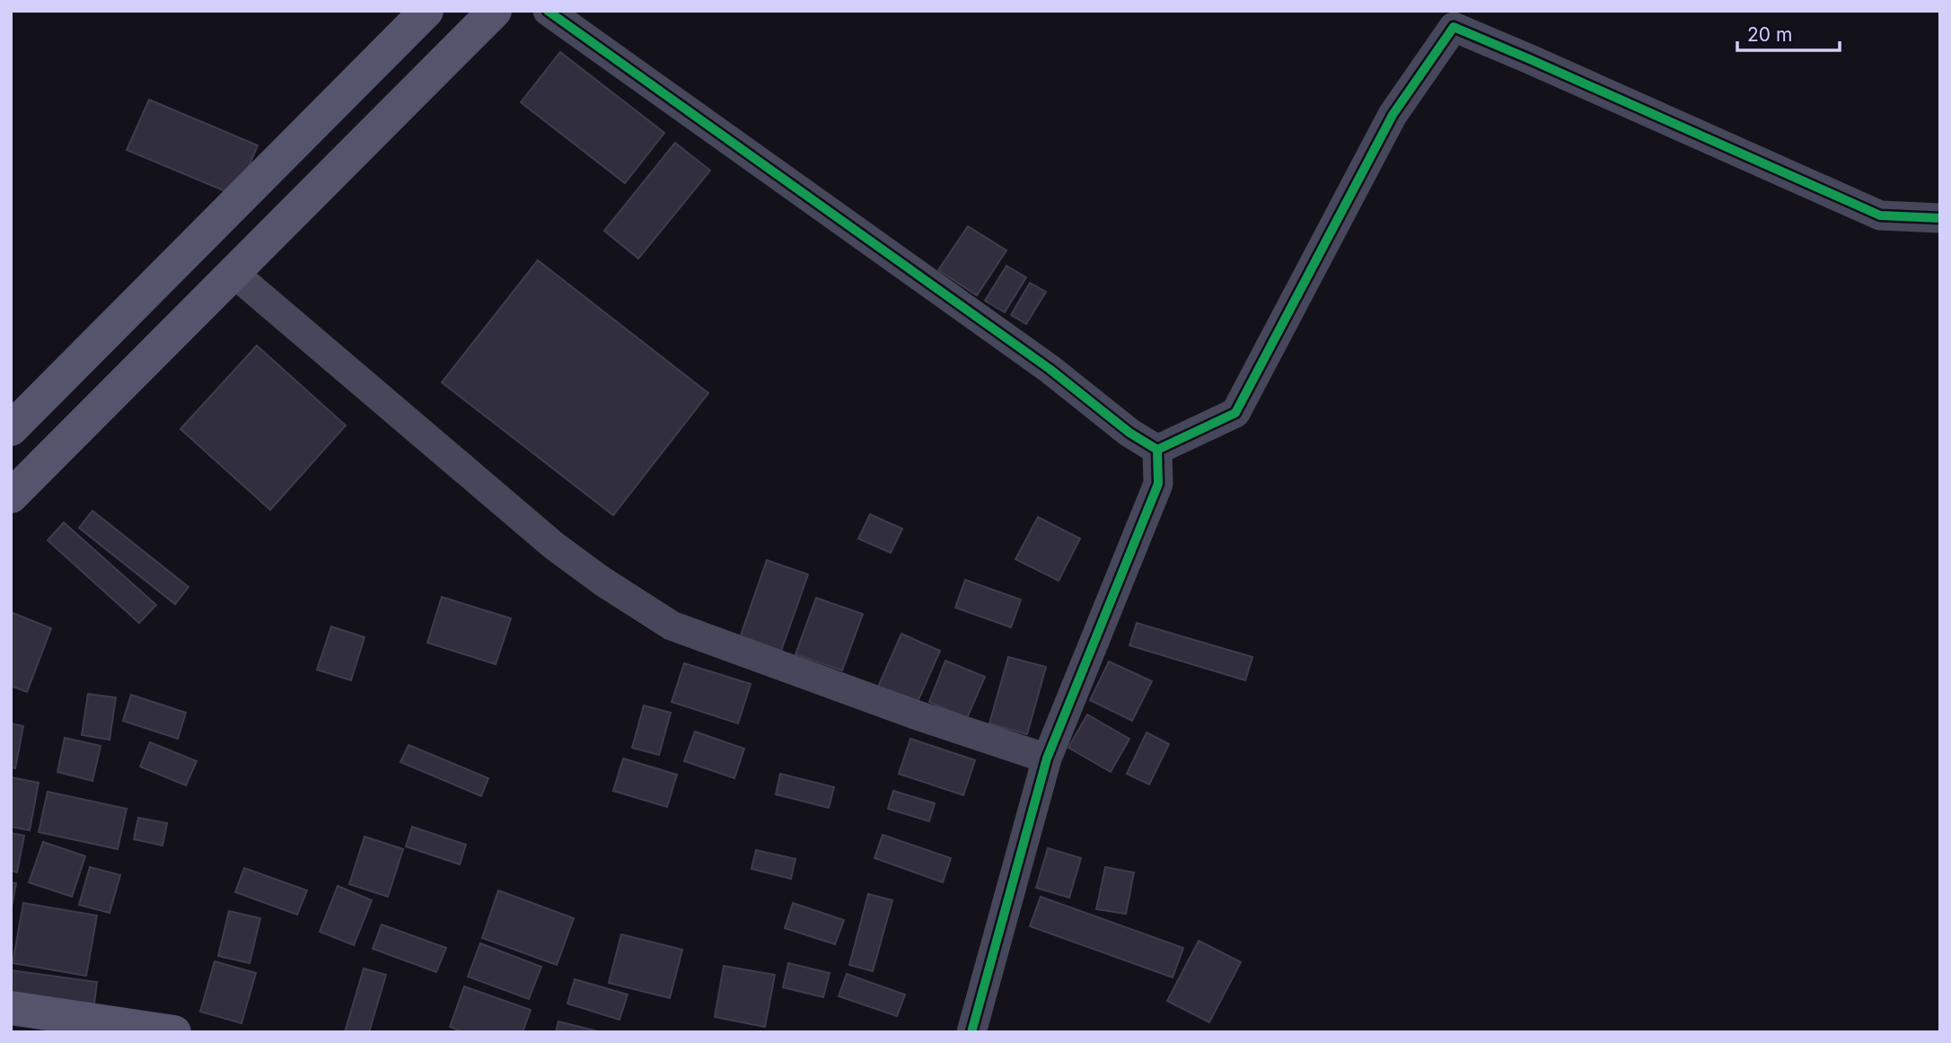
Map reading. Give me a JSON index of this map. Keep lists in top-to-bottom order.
{
  "scale_bar": "20 m"
}
